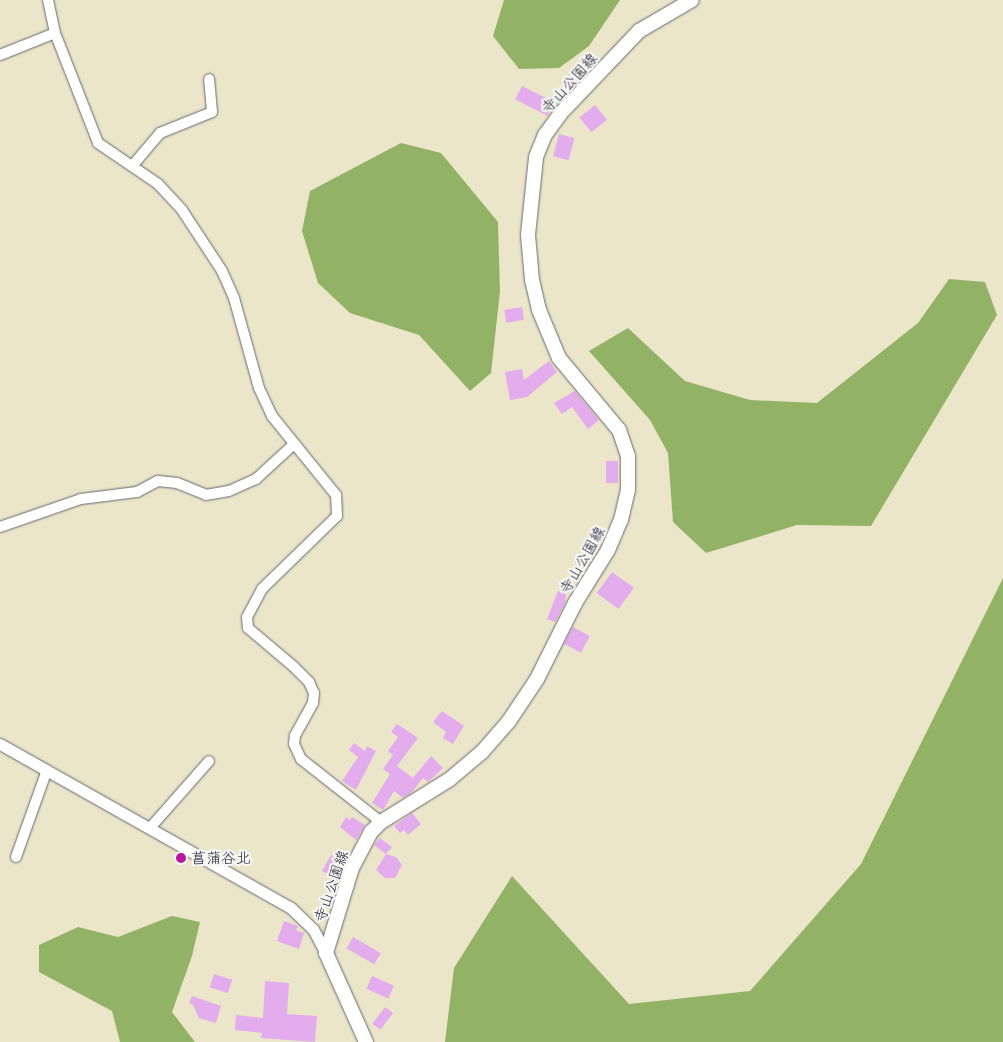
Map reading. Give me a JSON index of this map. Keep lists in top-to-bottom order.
{
  "streets": {
    "main road": ["寺山公園線"]
  },
  "places": ["菖蒲谷北"]
}
